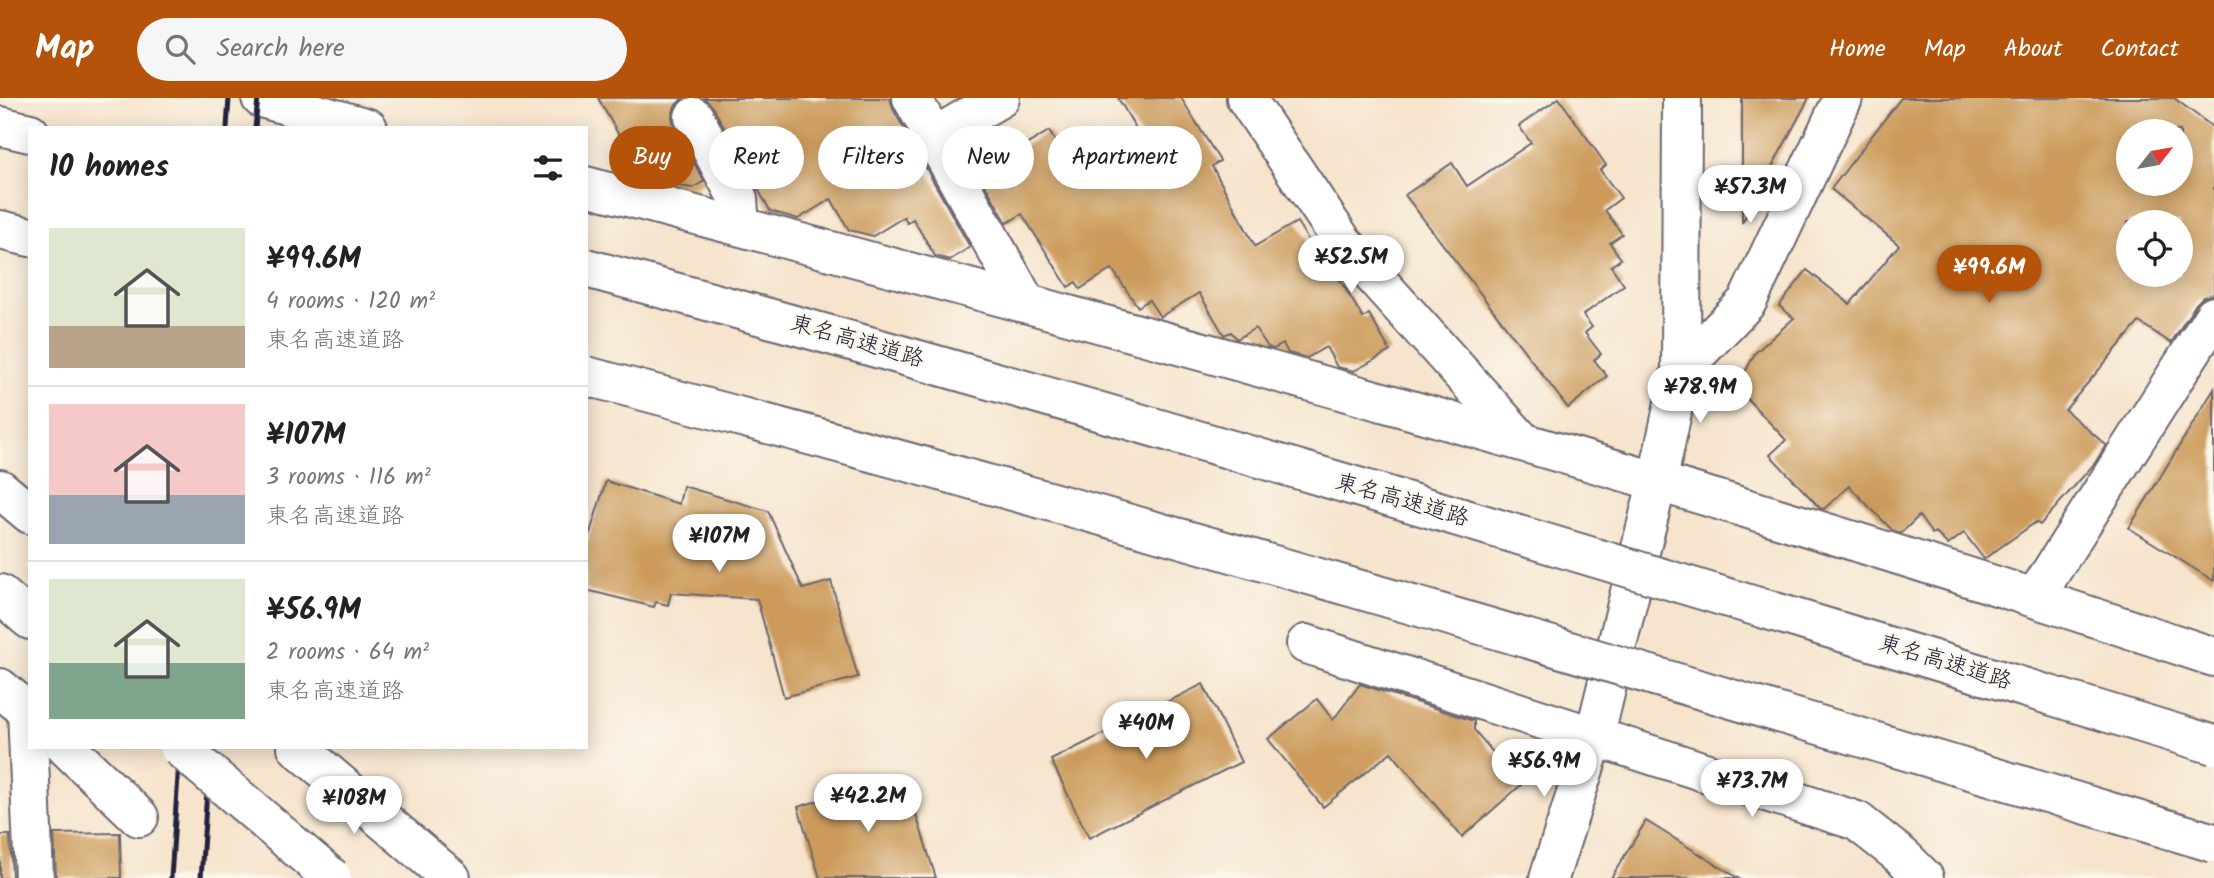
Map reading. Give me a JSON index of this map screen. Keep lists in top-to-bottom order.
{
  "streets": {
    "main road": ["東名高速道路"]
  },
  "north": "top right",
  "page": {
    "header": "Map",
    "search": "Search here",
    "nav": [
      "Home",
      "Map",
      "About",
      "Contact"
    ],
    "chip": [
      "Buy",
      "Rent",
      "Filters",
      "New",
      "Apartment"
    ],
    "heading": "10 homes",
    "price": [
      "¥57.3M",
      "¥52.5M",
      "¥99.6M",
      "¥78.9M",
      "¥107M",
      "¥40M",
      "¥56.9M",
      "¥73.7M",
      "¥42.2M",
      "¥108M"
    ],
    "list": [
      {
        "name": "¥99.6M",
        "note": "4 rooms · 120 m² · 東名高速道路"
      },
      {
        "name": "¥107M",
        "note": "3 rooms · 116 m² · 東名高速道路"
      },
      {
        "name": "¥56.9M",
        "note": "2 rooms · 64 m² · 東名高速道路"
      }
    ]
  }
}
